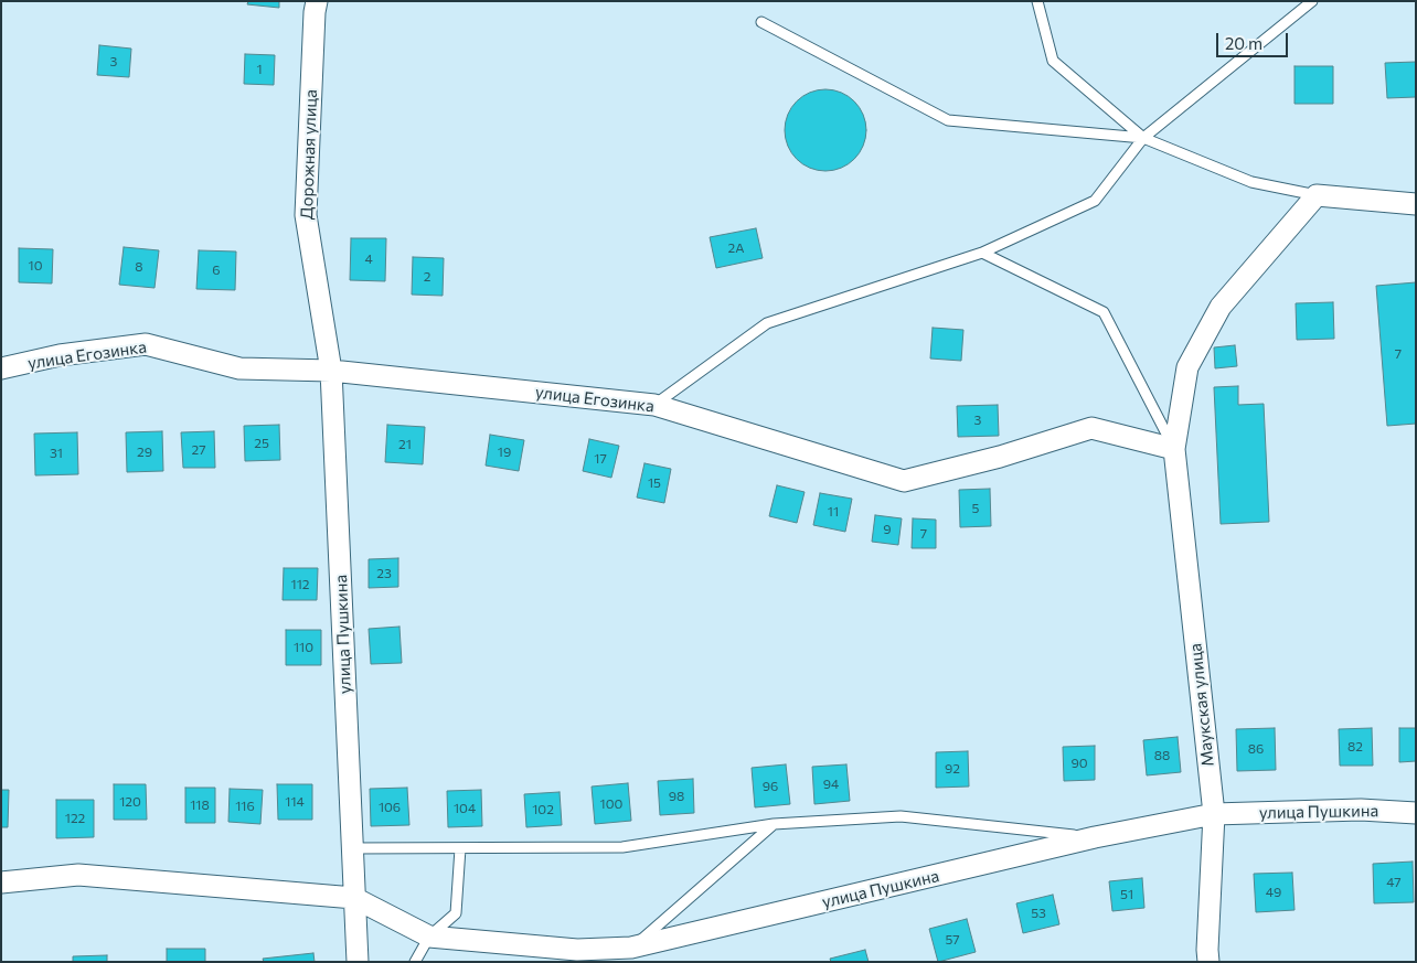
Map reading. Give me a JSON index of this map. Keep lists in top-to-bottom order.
{
  "streets": {
    "street": [
      "Дорожная улица",
      "улица Егозинка",
      "улица Пушкина",
      "Маукская улица"
    ]
  },
  "crossings": [
    ["Дорожная улица", "улица Егозинка"],
    ["Дорожная улица", "улица Пушкина"],
    ["улица Егозинка", "улица Пушкина"],
    ["улица Егозинка", "Маукская улица"],
    ["улица Пушкина", "Маукская улица"]
  ],
  "house_numbers": [
    "3",
    "1",
    "2А",
    "4",
    "10",
    "8",
    "6",
    "2",
    "7",
    "3",
    "25",
    "21",
    "27",
    "29",
    "19",
    "31",
    "17",
    "15",
    "5",
    "11",
    "9",
    "7",
    "23",
    "112",
    "110",
    "82",
    "86",
    "88",
    "90",
    "92",
    "94",
    "96",
    "98",
    "120",
    "114",
    "100",
    "118",
    "116",
    "106",
    "104",
    "102",
    "122",
    "47",
    "49",
    "51",
    "53",
    "57"
  ],
  "scale_bar": "20 m"
}
